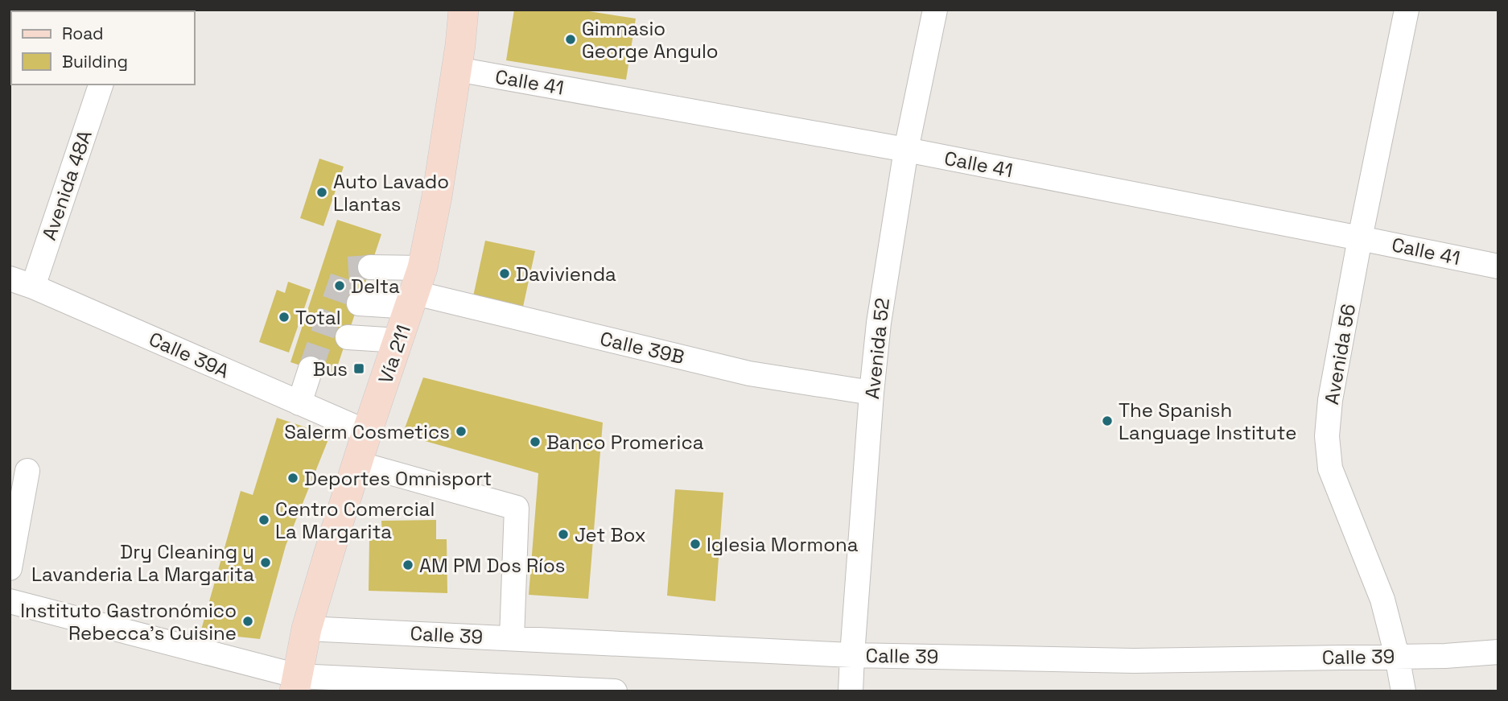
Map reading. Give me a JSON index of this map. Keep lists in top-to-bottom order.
{
  "streets": {
    "main road": ["Vía 211"],
    "street": [
      "Calle 41",
      "Avenida 48A",
      "Calle 39B",
      "Avenida 52",
      "Avenida 56",
      "Calle 39A",
      "Calle 39"
    ]
  },
  "crossings": [
    ["Calle 41", "Avenida 52"],
    ["Calle 41", "Vía 211"],
    ["Calle 41", "Avenida 56"],
    ["Avenida 48A", "Calle 39A"],
    ["Calle 39B", "Avenida 52"],
    ["Calle 39B", "Vía 211"],
    ["Avenida 52", "Calle 39"],
    ["Vía 211", "Calle 39A"],
    ["Vía 211", "Calle 39"],
    ["Avenida 56", "Calle 39"]
  ],
  "places": {
    "other": [
      "Gimnasio George Angulo",
      "Auto Lavado Llantas",
      "Davivienda",
      "Delta",
      "Total",
      "The Spanish Language Institute",
      "Salerm Cosmetics",
      "Banco Promerica",
      "Deportes Omnisport",
      "Centro Comercial La Margarita",
      "Jet Box",
      "Iglesia Mormona",
      "Dry Cleaning y Lavanderia La Margarita",
      "AM PM Dos Ríos",
      "Instituto Gastronómico Rebecca's Cuisine"
    ],
    "transit": ["Bus"]
  },
  "legend": ["Road", "Building"]
}
